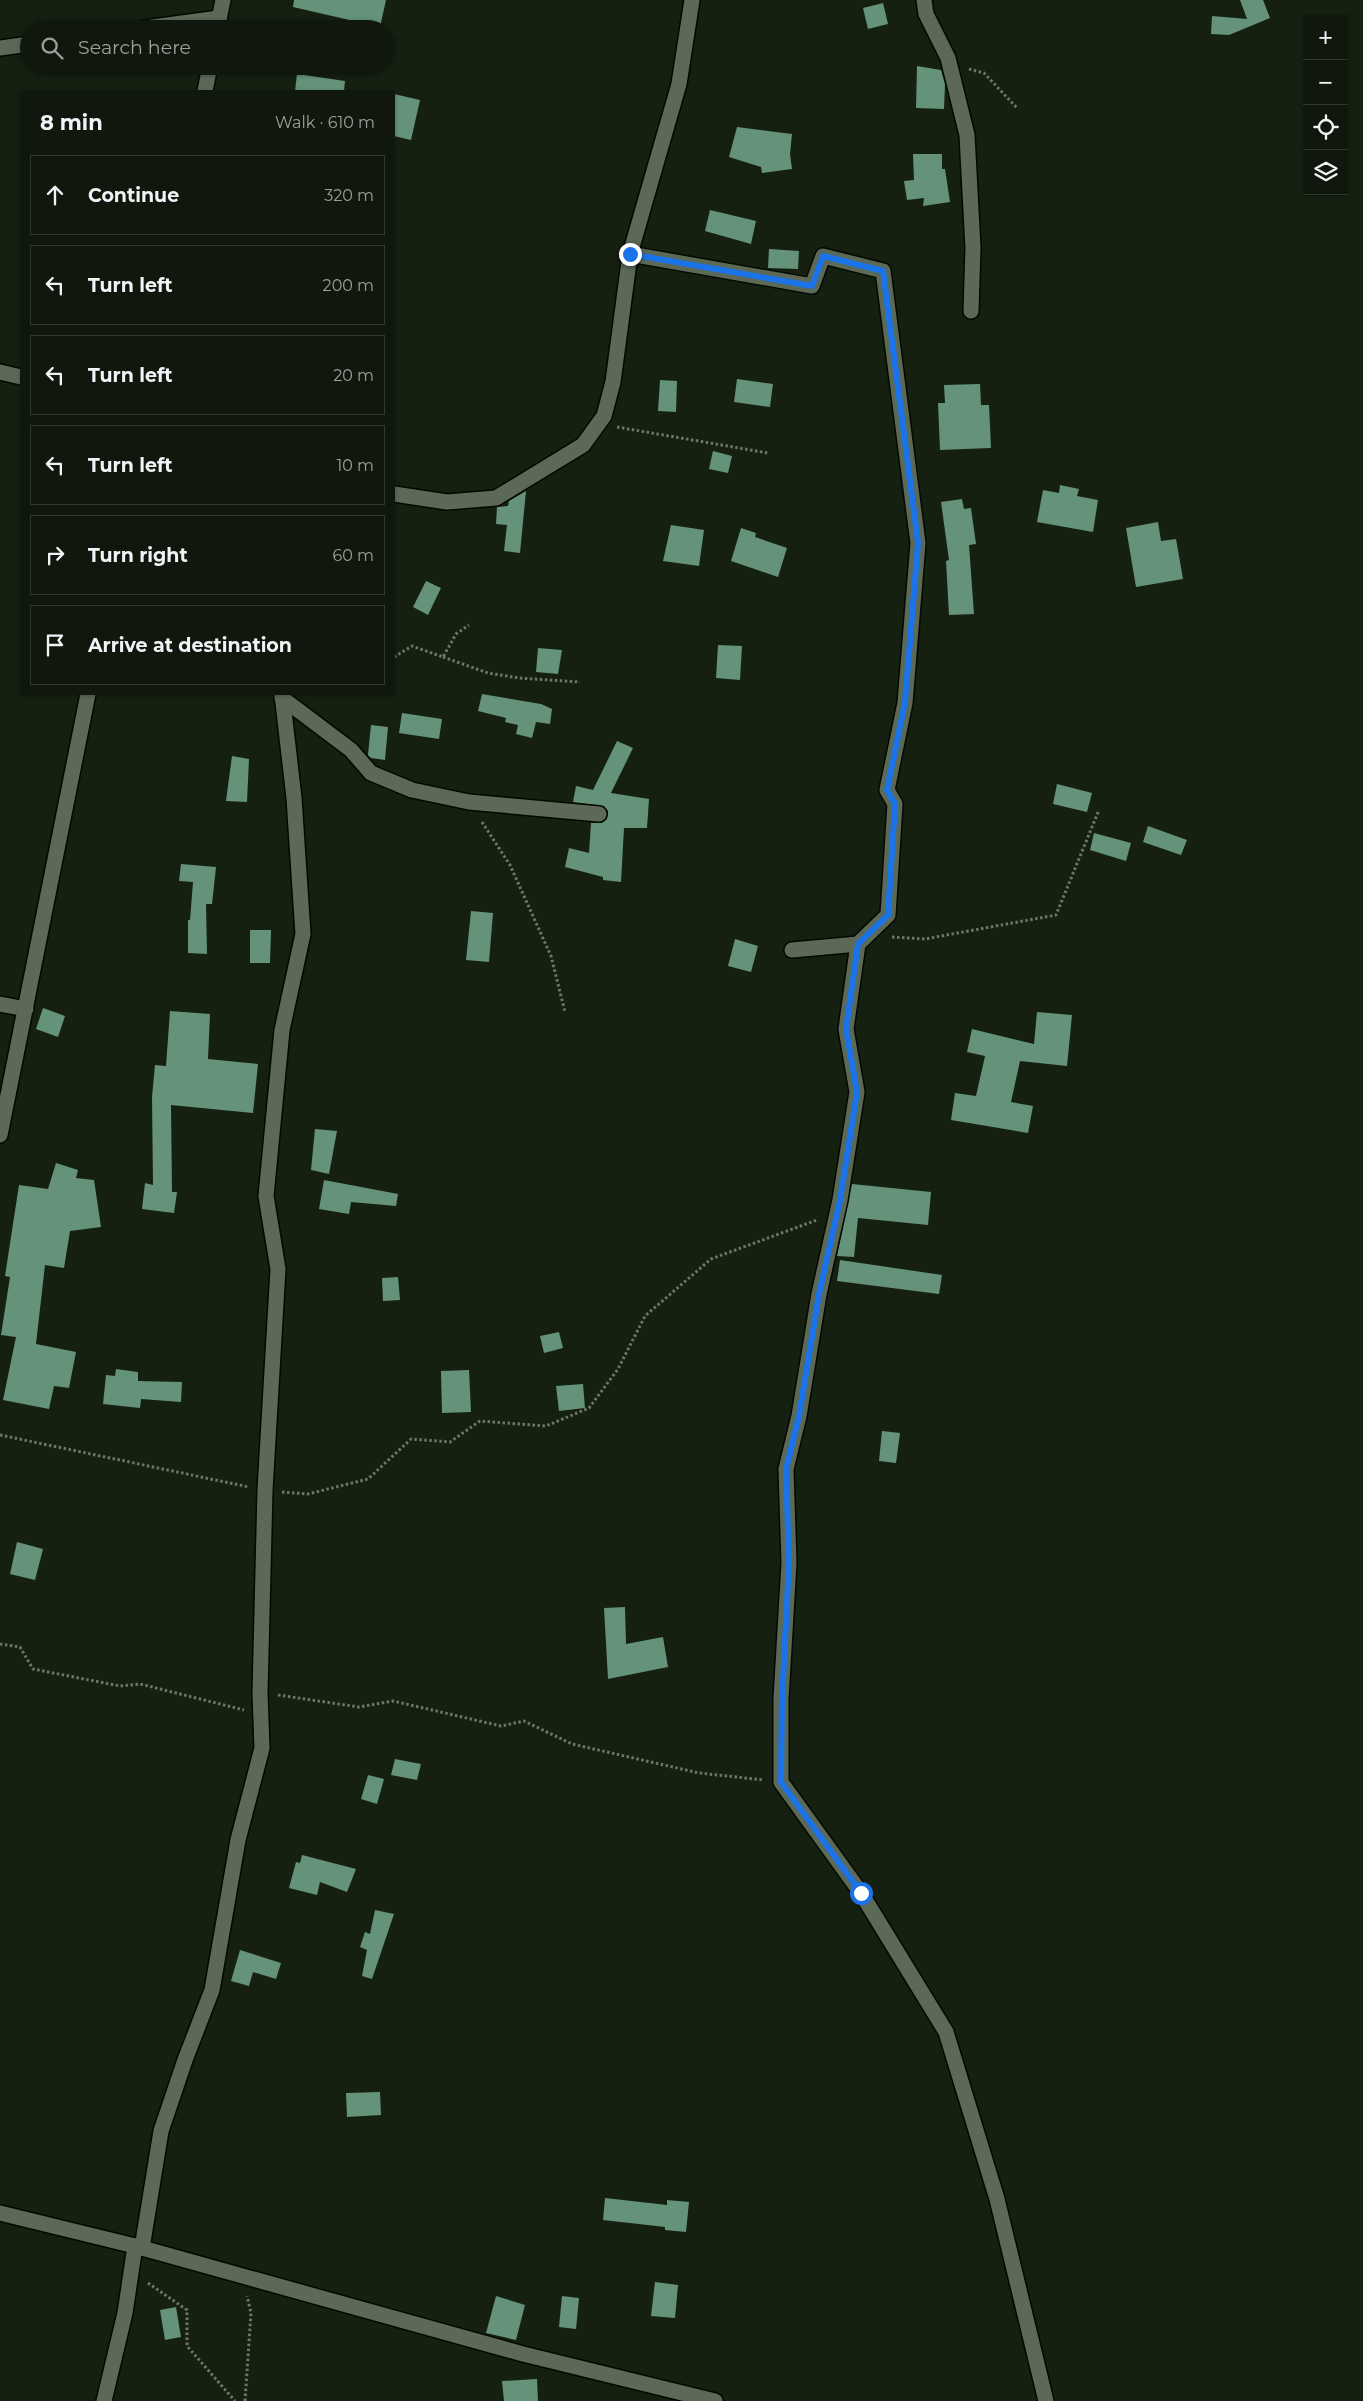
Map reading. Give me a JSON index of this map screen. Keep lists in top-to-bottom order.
{
  "page": {
    "map_buttons": ["+", "−"],
    "search": "Search here",
    "heading": ["8 min", "Walk · 610 m"],
    "list": [
      ["Continue", "320 m"],
      ["Turn left", "200 m"],
      ["Turn left", "20 m"],
      ["Turn left", "10 m"],
      ["Turn right", "60 m"],
      "Arrive at destination"
    ]
  }
}
